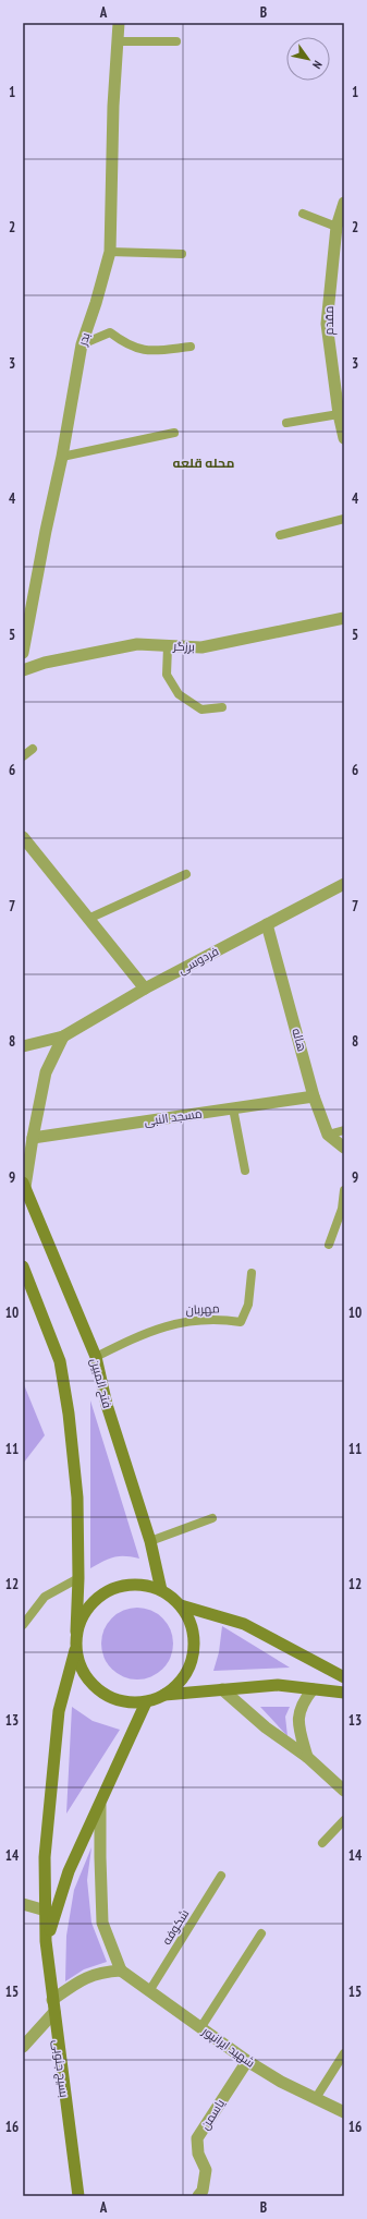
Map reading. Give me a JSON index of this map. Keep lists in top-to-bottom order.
{
  "streets": {
    "main road": ["فتح المبین", "بسیج جنوبی"],
    "street": [
      "مقدم",
      "بدر",
      "برزگر",
      "فردوسی",
      "هاله",
      "مسجد النبی",
      "شهید ایرانپور",
      "یاسمن"
    ],
    "lane": ["مهربان", "شکوفه"]
  },
  "crossings": [
    ["فردوسی", "هاله"],
    ["هاله", "مسجد النبی"],
    ["مهربان", "فتح المبین"],
    ["فتح المبین", "بسیج جنوبی"],
    ["شکوفه", "شهید ایرانپور"],
    ["شهید ایرانپور", "یاسمن"]
  ],
  "districts": ["محله قلعه"],
  "north": "bottom right",
  "grid": {
    "columns": ["A", "B"],
    "rows": [
      "1",
      "2",
      "3",
      "4",
      "5",
      "6",
      "7",
      "8",
      "9",
      "10",
      "11",
      "12",
      "13",
      "14",
      "15",
      "16"
    ]
  }
}
